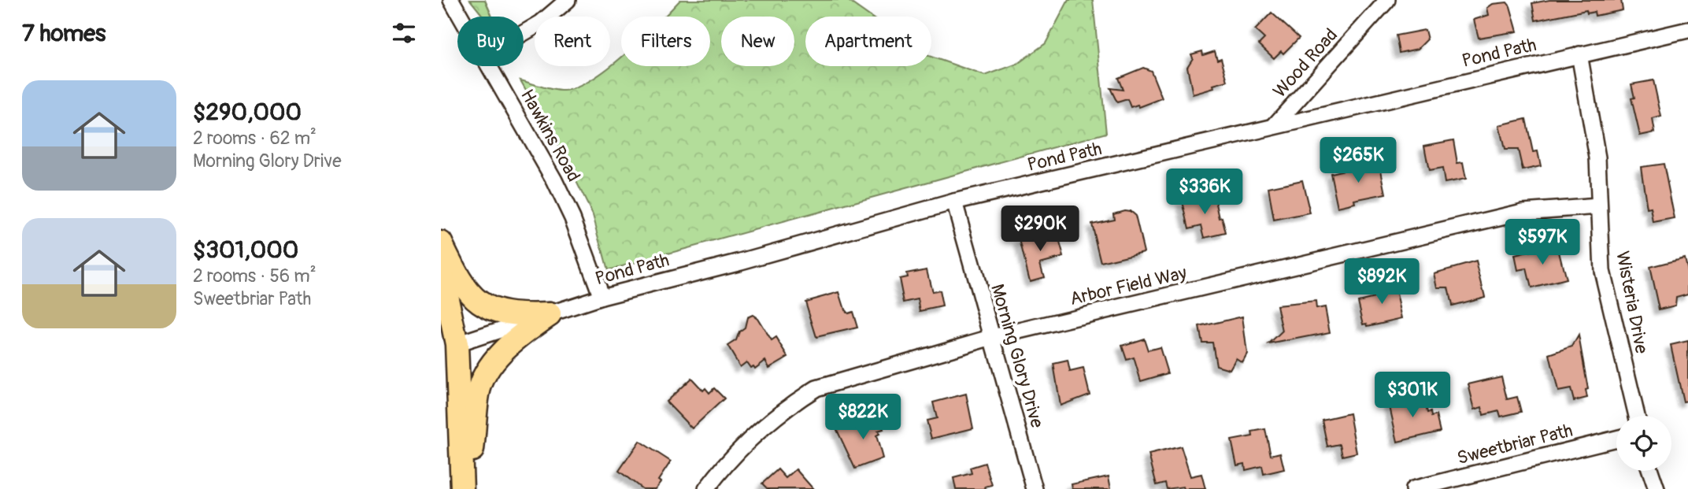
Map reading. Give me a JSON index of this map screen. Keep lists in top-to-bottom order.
{
  "streets": {
    "street": [
      "Pond Path",
      "Wood Road",
      "Hawkins Road",
      "Arbor Field Way",
      "Wisteria Drive",
      "Morning Glory Drive",
      "Sweetbriar Path"
    ]
  },
  "crossings": [
    ["Pond Path", "Wood Road"],
    ["Pond Path", "Hawkins Road"],
    ["Pond Path", "Wisteria Drive"],
    ["Pond Path", "Morning Glory Drive"],
    ["Arbor Field Way", "Wisteria Drive"],
    ["Arbor Field Way", "Morning Glory Drive"]
  ],
  "page": {
    "heading": "7 homes",
    "chip": [
      "Buy",
      "Rent",
      "Filters",
      "New",
      "Apartment"
    ],
    "list": [
      {
        "name": "$290,000",
        "note": "2 rooms · 62 m² · Morning Glory Drive"
      },
      {
        "name": "$301,000",
        "note": "2 rooms · 56 m² · Sweetbriar Path"
      }
    ],
    "price": [
      "$265K",
      "$336K",
      "$290K",
      "$597K",
      "$892K",
      "$301K",
      "$822K"
    ]
  }
}
